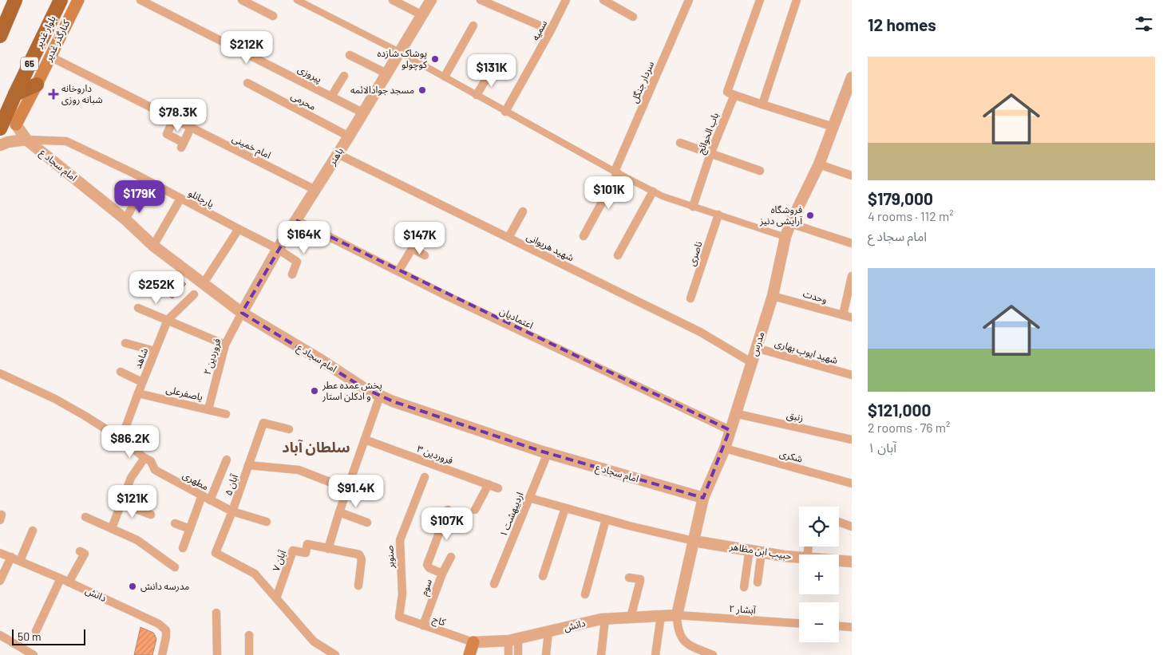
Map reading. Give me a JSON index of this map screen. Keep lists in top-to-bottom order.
{
  "streets": {
    "highway": ["بلوار غدیر", "65"],
    "main road": ["کنارگذر غدیر"],
    "street": [
      "سمیه",
      "پیروزی",
      "سردار جنگل",
      "محرمی",
      "باب الحوائج",
      "امام خمینی",
      "باهنر",
      "امام سجاد ع",
      "یارجانلو",
      "شهید هریوانی",
      "ناصری",
      "وحدت",
      "اعتمادیان",
      "مدرس",
      "شهید ایوب بهاری",
      "فروردین ۲",
      "شاهد",
      "یاصفرعلی",
      "زنبق",
      "فروردین ۳",
      "شکری",
      "مطهری",
      "آبان ۵",
      "اردیبهشت ۱",
      "حبیب ابن مظاهر",
      "صنوبر",
      "آبان ۷",
      "سوم",
      "دانش",
      "آبشار ۲",
      "کاج"
    ]
  },
  "crossings": [
    ["بلوار غدیر", "امام سجاد ع"],
    ["کنارگذر غدیر", "امام خمینی"],
    ["کنارگذر غدیر", "امام سجاد ع"],
    ["پیروزی", "باهنر"],
    ["محرمی", "باهنر"],
    ["امام خمینی", "باهنر"],
    ["باهنر", "امام سجاد ع"],
    ["باهنر", "یارجانلو"],
    ["باهنر", "شهید هریوانی"],
    ["باهنر", "اعتمادیان"],
    ["باهنر", "فروردین ۲"],
    ["امام سجاد ع", "یارجانلو"],
    ["امام سجاد ع", "مدرس"],
    ["امام سجاد ع", "فروردین ۲"],
    ["امام سجاد ع", "اردیبهشت ۱"],
    ["شهید هریوانی", "مدرس"],
    ["وحدت", "مدرس"],
    ["اعتمادیان", "مدرس"],
    ["مدرس", "شهید ایوب بهاری"],
    ["مدرس", "زنبق"],
    ["مدرس", "شکری"],
    ["مدرس", "حبیب ابن مظاهر"],
    ["مدرس", "دانش"],
    ["مدرس", "آبشار ۲"],
    ["فروردین ۲", "یاصفرعلی"],
    ["شاهد", "یاصفرعلی"],
    ["شاهد", "مطهری"],
    ["مطهری", "آبان ۵"],
    ["آبان ۵", "آبان ۷"],
    ["صنوبر", "کاج"],
    ["سوم", "کاج"],
    ["دانش", "آبشار ۲"],
    ["دانش", "کاج"]
  ],
  "districts": ["سلطان آباد"],
  "places": {
    "other": [
      "پوشاک شازده کوچولو",
      "مسجد جوادالائمه",
      "فروشگاه آرایشی دنیز",
      "پخش عمده عطر و ادکلن استار",
      "مدرسه دانش"
    ],
    "health": ["داروخانه شبانه روزی"]
  },
  "scale_bar": "50 m",
  "page": {
    "heading": "12 homes",
    "price": [
      "$212K",
      "$131K",
      "$78.3K",
      "$101K",
      "$179K",
      "$164K",
      "$147K",
      "$252K",
      "$86.2K",
      "$91.4K",
      "$121K",
      "$107K"
    ],
    "list": [
      {
        "name": "$179,000",
        "note": "4 rooms · 112 m² · امام سجاد ع"
      },
      {
        "name": "$121,000",
        "note": "2 rooms · 76 m² · آبان ۱"
      }
    ],
    "map_buttons": ["+", "−"],
    "scale": "50 m"
  }
}
